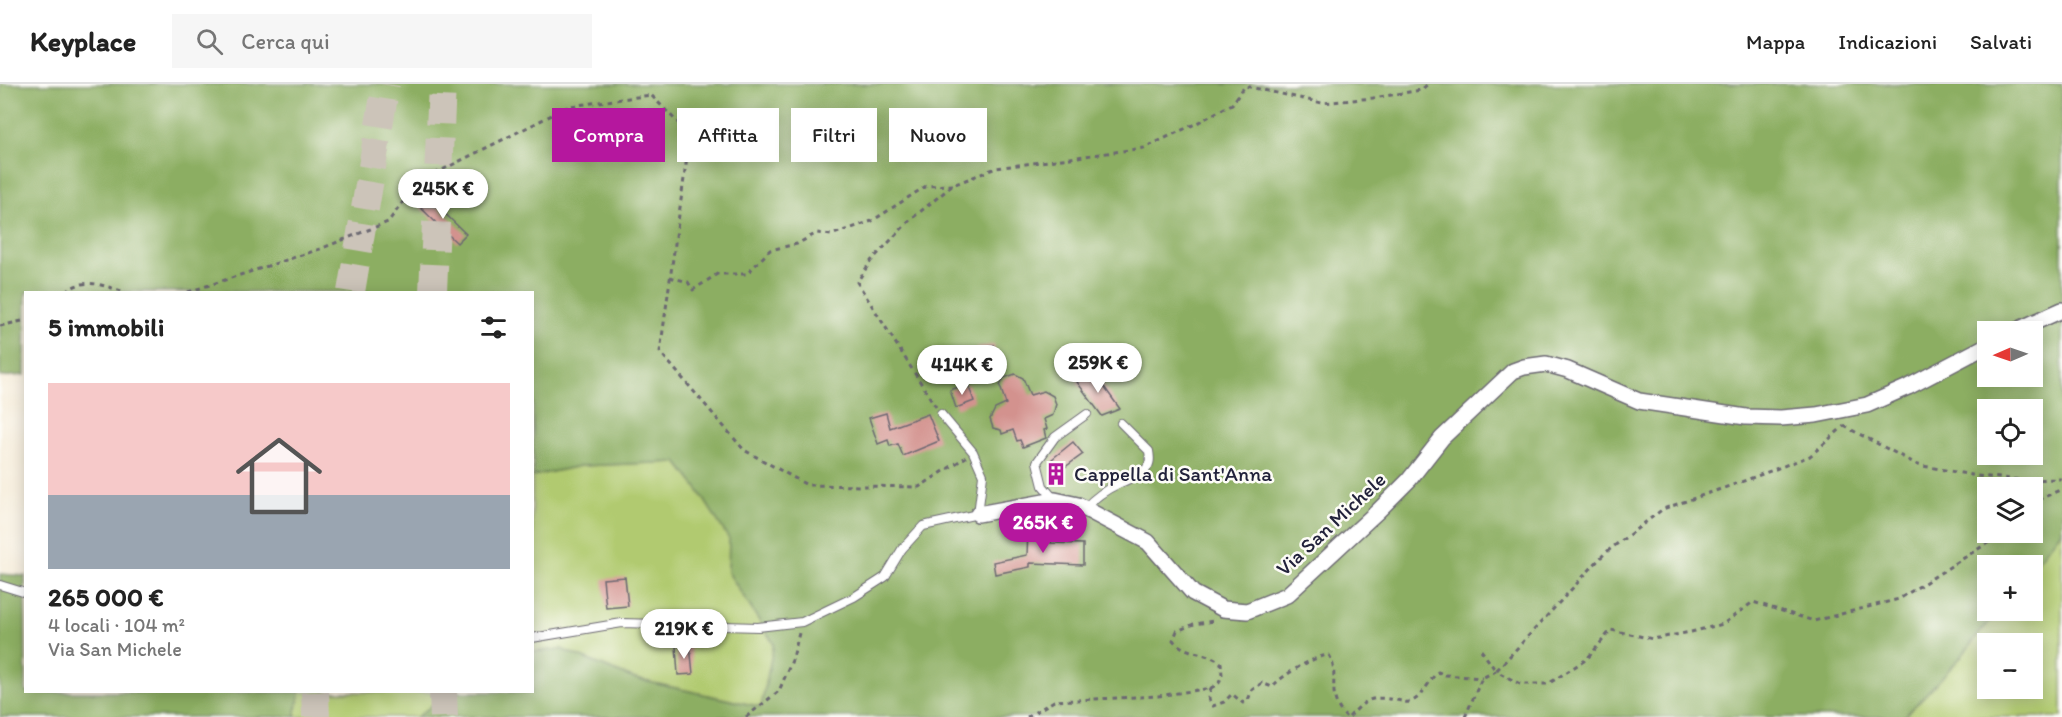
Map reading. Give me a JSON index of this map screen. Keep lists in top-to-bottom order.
{
  "streets": {
    "street": ["Via San Michele"]
  },
  "places": {
    "building": ["Cappella di Sant'Anna"]
  },
  "north": "left",
  "page": {
    "header": "Keyplace",
    "search": "Cerca qui",
    "nav": ["Mappa", "Indicazioni", "Salvati"],
    "chip": [
      "Compra",
      "Affitta",
      "Filtri",
      "Nuovo"
    ],
    "price": [
      "245K €",
      "259K €",
      "414K €",
      "265K €",
      "219K €"
    ],
    "heading": "5 immobili",
    "map_buttons": ["+", "−"],
    "list": [
      {
        "name": "265 000 €",
        "note": "4 locali · 104 m² · Via San Michele"
      }
    ]
  }
}
